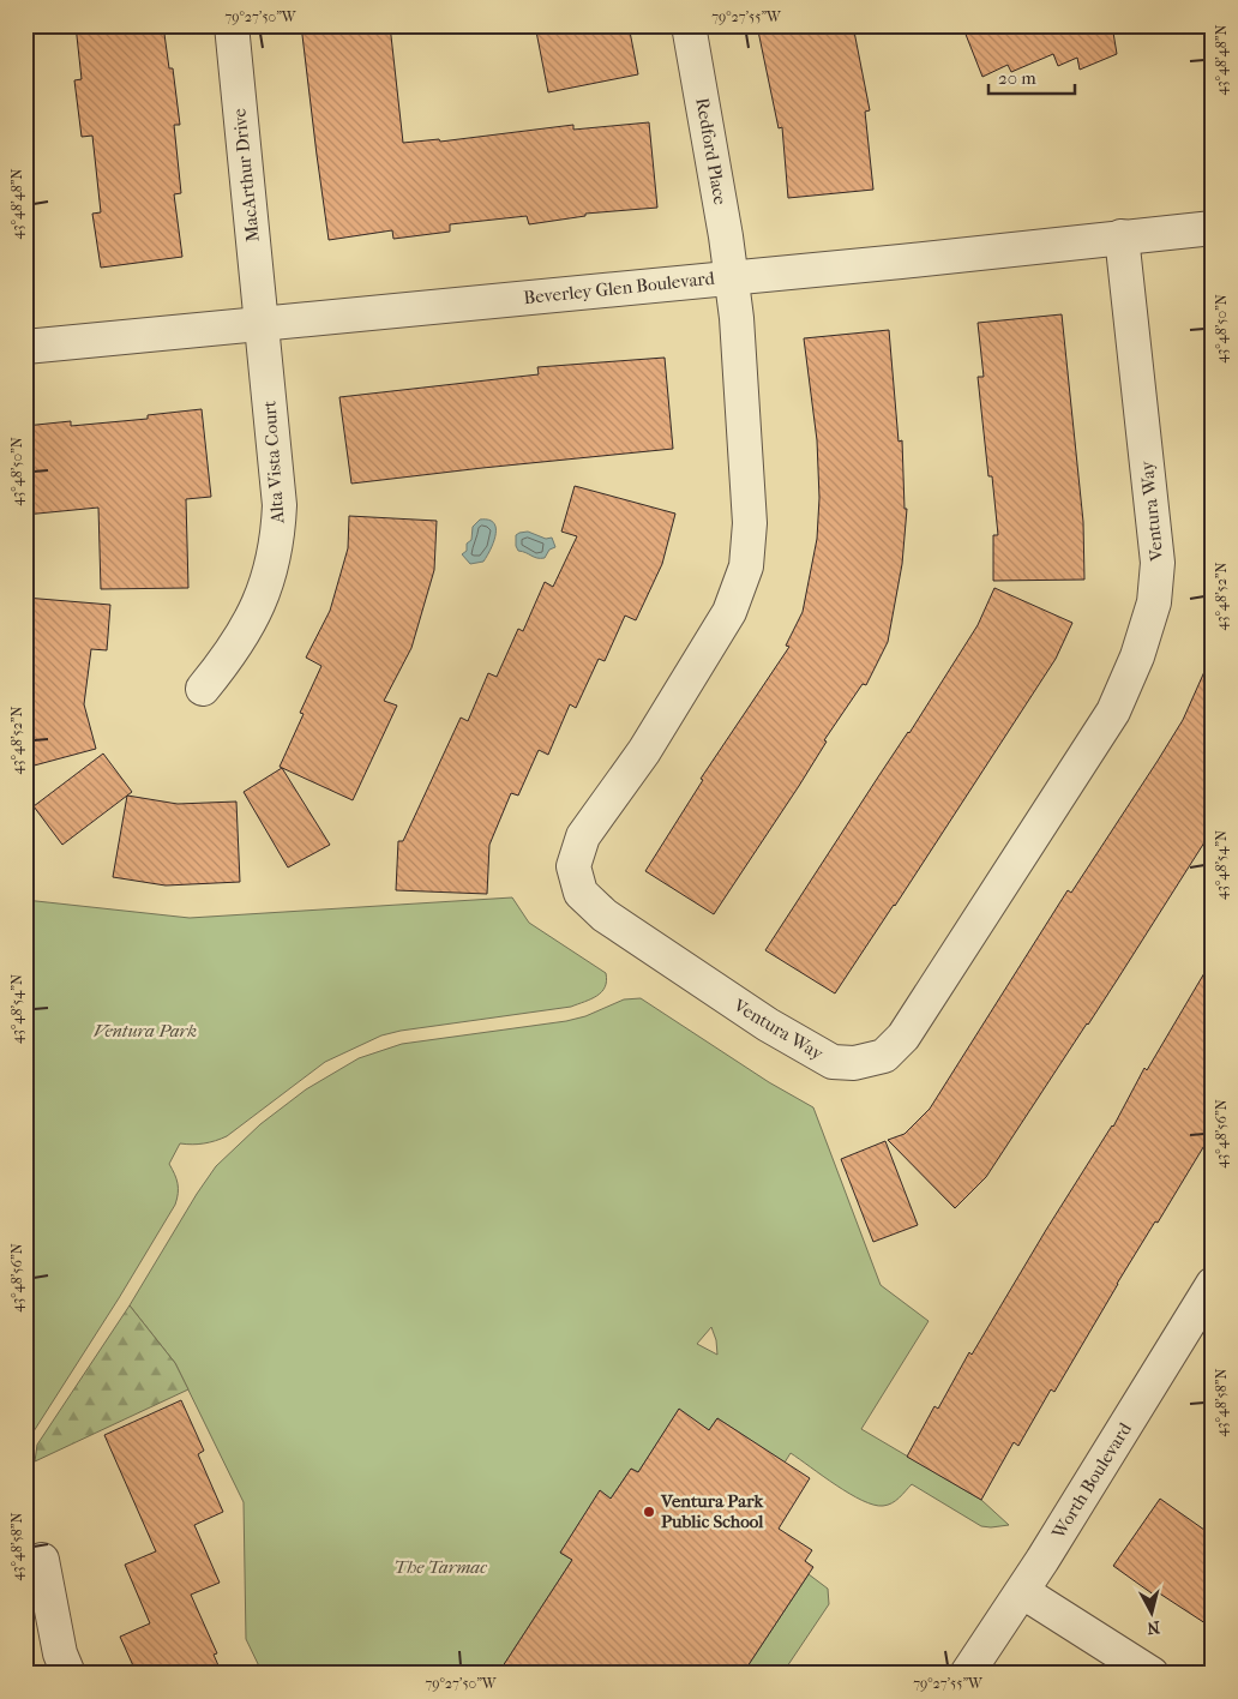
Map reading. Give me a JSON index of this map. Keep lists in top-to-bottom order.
{
  "streets": {
    "street": [
      "Redford Place",
      "MacArthur Drive",
      "Beverley Glen Boulevard",
      "Alta Vista Court",
      "Ventura Way",
      "Worth Boulevard"
    ]
  },
  "crossings": [
    ["Redford Place", "Beverley Glen Boulevard"],
    ["Redford Place", "Ventura Way"],
    ["MacArthur Drive", "Beverley Glen Boulevard"],
    ["MacArthur Drive", "Alta Vista Court"],
    ["Beverley Glen Boulevard", "Alta Vista Court"],
    ["Beverley Glen Boulevard", "Ventura Way"]
  ],
  "parks": ["Ventura Park", "The Tarmac"],
  "places": ["Ventura Park Public School"],
  "scale_bar": "20 m",
  "north": "bottom",
  "coordinates": [
    "79°27'50\"W",
    "79°27'55\"W",
    "43°48'48\"N",
    "43°48'50\"N",
    "43°48'52\"N",
    "43°48'54\"N",
    "43°48'56\"N",
    "43°48'58\"N"
  ]
}
